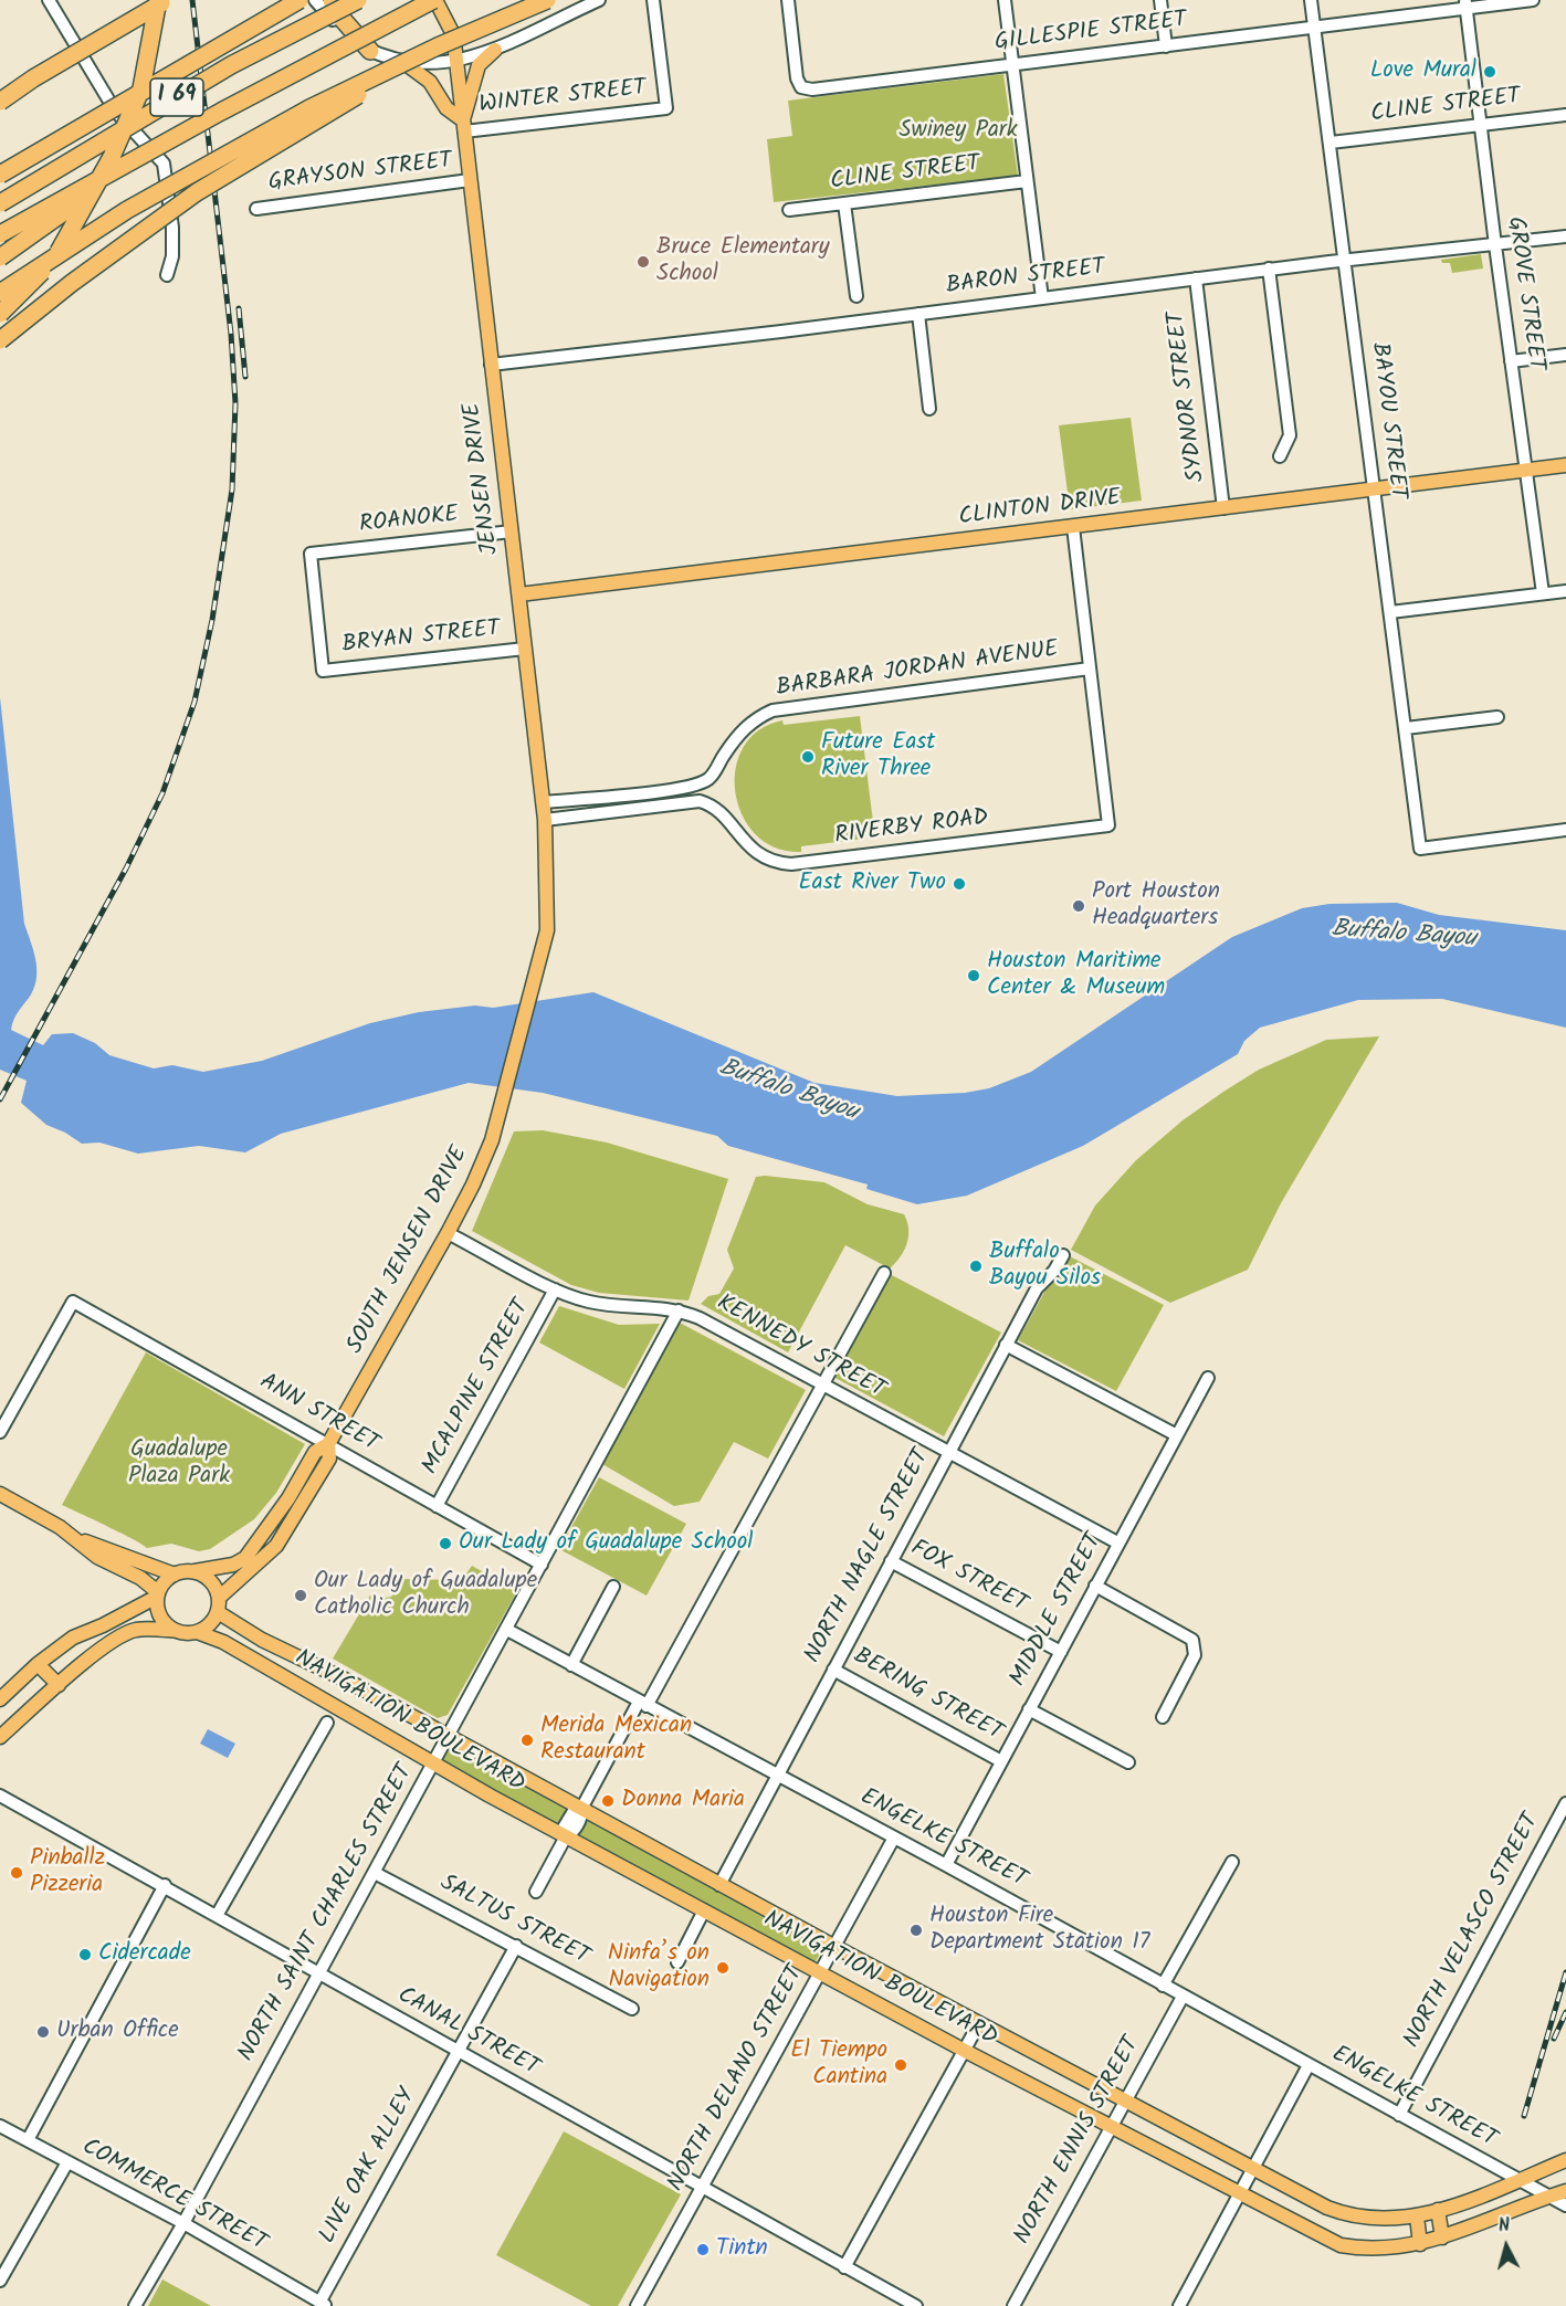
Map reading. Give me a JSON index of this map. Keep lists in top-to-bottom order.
{
  "streets": {
    "highway": ["I 69"],
    "main road": [
      "JENSEN DRIVE",
      "CLINTON DRIVE",
      "SOUTH JENSEN DRIVE",
      "NAVIGATION BOULEVARD"
    ],
    "street": [
      "GILLESPIE STREET",
      "WINTER STREET",
      "CLINE STREET",
      "GRAYSON STREET",
      "BARON STREET",
      "GROVE STREET",
      "SYDNOR STREET",
      "BAYOU STREET",
      "ROANOKE",
      "BRYAN STREET",
      "BARBARA JORDAN AVENUE",
      "RIVERBY ROAD",
      "KENNEDY STREET",
      "MCALPINE STREET",
      "ANN STREET",
      "NORTH NAGLE STREET",
      "FOX STREET",
      "MIDDLE STREET",
      "BERING STREET",
      "ENGELKE STREET",
      "NORTH SAINT CHARLES STREET",
      "SALTUS STREET",
      "NORTH VELASCO STREET",
      "CANAL STREET",
      "NORTH DELANO STREET",
      "NORTH ENNIS STREET",
      "LIVE OAK ALLEY",
      "COMMERCE STREET"
    ]
  },
  "crossings": [
    ["GILLESPIE STREET", "GROVE STREET"],
    ["GILLESPIE STREET", "BAYOU STREET"],
    ["I 69", "JENSEN DRIVE"],
    ["WINTER STREET", "JENSEN DRIVE"],
    ["CLINE STREET", "GROVE STREET"],
    ["CLINE STREET", "BAYOU STREET"],
    ["GRAYSON STREET", "JENSEN DRIVE"],
    ["BARON STREET", "GROVE STREET"],
    ["BARON STREET", "SYDNOR STREET"],
    ["BARON STREET", "BAYOU STREET"],
    ["BARON STREET", "JENSEN DRIVE"],
    ["GROVE STREET", "CLINTON DRIVE"],
    ["SYDNOR STREET", "CLINTON DRIVE"],
    ["BAYOU STREET", "CLINTON DRIVE"],
    ["JENSEN DRIVE", "CLINTON DRIVE"],
    ["JENSEN DRIVE", "ROANOKE"],
    ["JENSEN DRIVE", "BRYAN STREET"],
    ["JENSEN DRIVE", "BARBARA JORDAN AVENUE"],
    ["JENSEN DRIVE", "RIVERBY ROAD"],
    ["JENSEN DRIVE", "SOUTH JENSEN DRIVE"],
    ["ROANOKE", "BRYAN STREET"],
    ["BARBARA JORDAN AVENUE", "RIVERBY ROAD"],
    ["SOUTH JENSEN DRIVE", "KENNEDY STREET"],
    ["SOUTH JENSEN DRIVE", "ANN STREET"],
    ["SOUTH JENSEN DRIVE", "NAVIGATION BOULEVARD"],
    ["KENNEDY STREET", "MCALPINE STREET"],
    ["KENNEDY STREET", "NORTH NAGLE STREET"],
    ["KENNEDY STREET", "MIDDLE STREET"],
    ["KENNEDY STREET", "NORTH SAINT CHARLES STREET"],
    ["MCALPINE STREET", "ANN STREET"],
    ["ANN STREET", "NORTH SAINT CHARLES STREET"],
    ["NORTH NAGLE STREET", "FOX STREET"],
    ["NORTH NAGLE STREET", "BERING STREET"],
    ["NORTH NAGLE STREET", "NAVIGATION BOULEVARD"],
    ["NORTH NAGLE STREET", "ENGELKE STREET"],
    ["FOX STREET", "MIDDLE STREET"],
    ["MIDDLE STREET", "BERING STREET"],
    ["MIDDLE STREET", "ENGELKE STREET"],
    ["NAVIGATION BOULEVARD", "ENGELKE STREET"],
    ["NAVIGATION BOULEVARD", "NORTH SAINT CHARLES STREET"],
    ["NAVIGATION BOULEVARD", "NORTH DELANO STREET"],
    ["NAVIGATION BOULEVARD", "NORTH ENNIS STREET"],
    ["ENGELKE STREET", "NORTH SAINT CHARLES STREET"],
    ["ENGELKE STREET", "NORTH VELASCO STREET"],
    ["ENGELKE STREET", "NORTH DELANO STREET"],
    ["ENGELKE STREET", "NORTH ENNIS STREET"],
    ["NORTH SAINT CHARLES STREET", "SALTUS STREET"],
    ["NORTH SAINT CHARLES STREET", "CANAL STREET"],
    ["NORTH SAINT CHARLES STREET", "COMMERCE STREET"],
    ["SALTUS STREET", "LIVE OAK ALLEY"],
    ["CANAL STREET", "NORTH DELANO STREET"],
    ["CANAL STREET", "LIVE OAK ALLEY"],
    ["LIVE OAK ALLEY", "COMMERCE STREET"]
  ],
  "water": ["Buffalo Bayou"],
  "parks": ["Swiney Park", "Guadalupe Plaza Park"],
  "places": [
    "Love Mural",
    "Bruce Elementary School",
    "Future East River Three",
    "East River Two",
    "Port Houston Headquarters",
    "Houston Maritime Center & Museum",
    "Buffalo Bayou Silos",
    "Our Lady of Guadalupe School",
    "Our Lady of Guadalupe Catholic Church",
    "Merida Mexican Restaurant",
    "Donna Maria",
    "Pinballz Pizzeria",
    "Houston Fire Department Station 17",
    "Cidercade",
    "Ninfa’s on Navigation",
    "Urban Office",
    "El Tiempo Cantina",
    "Tintn"
  ],
  "north": "top"
}
